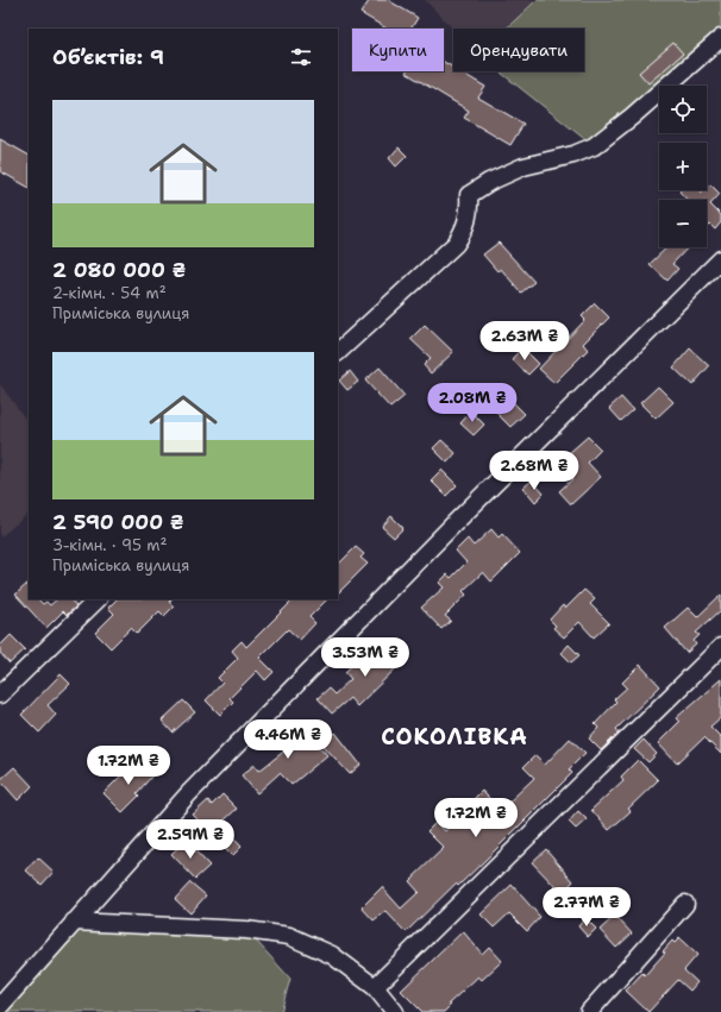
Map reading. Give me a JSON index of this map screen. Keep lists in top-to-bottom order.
{
  "districts": ["СОКОЛІВКА"],
  "page": {
    "chip": ["Купити", "Орендувати"],
    "heading": "Об’єктів: 9",
    "map_buttons": ["+", "−"],
    "list": [
      {
        "name": "2 080 000 ₴",
        "note": "2-кімн. · 54 m² · Приміська вулиця"
      },
      {
        "name": "2 590 000 ₴",
        "note": "3-кімн. · 95 m² · Приміська вулиця"
      }
    ],
    "price": [
      "2.63M ₴",
      "2.08M ₴",
      "2.68M ₴",
      "3.53M ₴",
      "4.46M ₴",
      "1.72M ₴",
      "1.72M ₴",
      "2.59M ₴",
      "2.77M ₴"
    ]
  }
}
